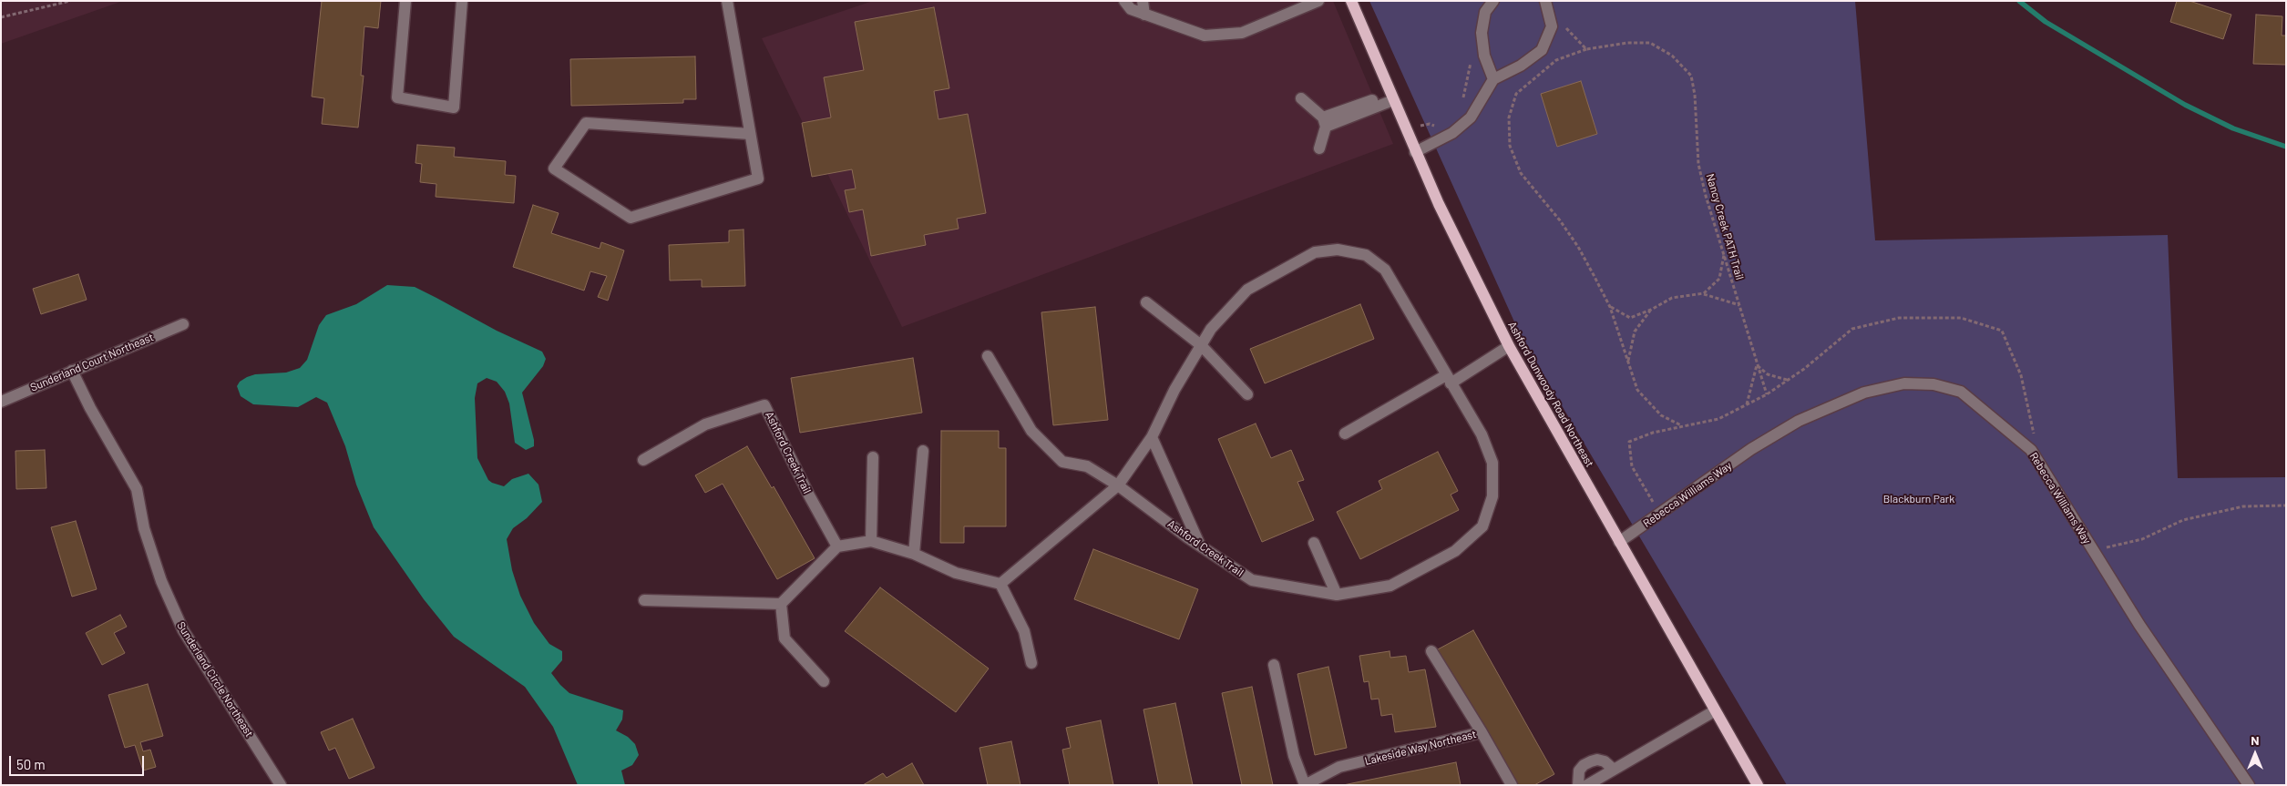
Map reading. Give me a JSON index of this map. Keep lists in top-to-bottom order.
{
  "streets": {
    "main road": ["Ashford Dunwoody Road Northeast"],
    "street": [
      "Sunderland Court Northeast",
      "Ashford Creek Trail",
      "Rebecca Williams Way",
      "Sunderland Circle Northeast",
      "Lakeside Way Northeast"
    ],
    "path": ["Nancy Creek PATH Trail"]
  },
  "crossings": [
    ["Nancy Creek PATH Trail", "Rebecca Williams Way"],
    ["Sunderland Court Northeast", "Sunderland Circle Northeast"],
    ["Ashford Dunwoody Road Northeast", "Rebecca Williams Way"]
  ],
  "parks": ["Blackburn Park"],
  "scale_bar": "50 m",
  "north": "top"
}
